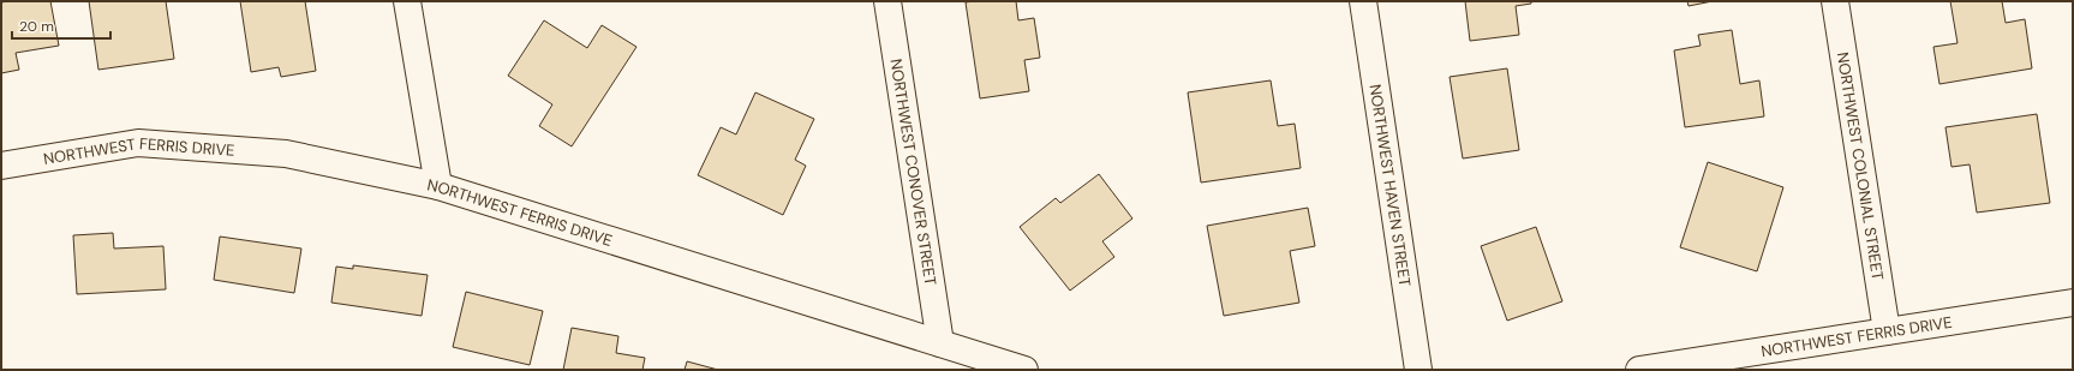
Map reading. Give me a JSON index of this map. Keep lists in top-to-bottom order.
{
  "streets": {
    "street": [
      "NORTHWEST FERRIS DRIVE",
      "NORTHWEST COLONIAL STREET",
      "NORTHWEST CONOVER STREET",
      "NORTHWEST HAVEN STREET"
    ]
  },
  "crossings": [
    ["NORTHWEST FERRIS DRIVE", "NORTHWEST COLONIAL STREET"],
    ["NORTHWEST FERRIS DRIVE", "NORTHWEST CONOVER STREET"]
  ],
  "scale_bar": "20 m"
}
